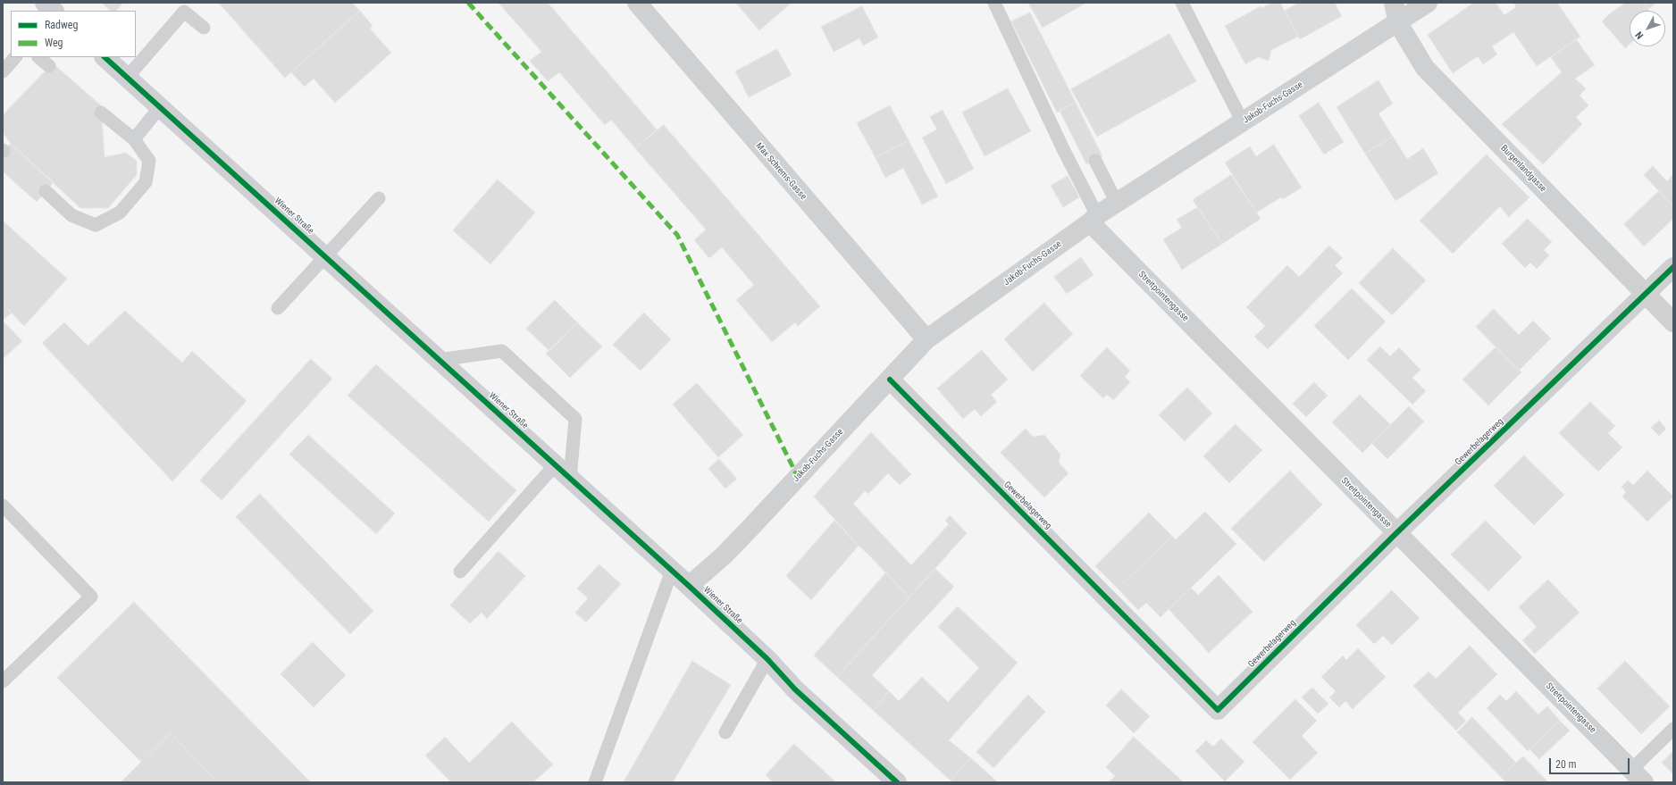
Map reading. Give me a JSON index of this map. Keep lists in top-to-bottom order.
{
  "streets": {
    "main road": ["Wiener Straße"],
    "street": [
      "Jakob-Fuchs-Gasse",
      "Burgenlandgasse",
      "Max Schrems-Gasse",
      "Streitpointengasse",
      "Gewerbelagerweg"
    ]
  },
  "crossings": [
    ["Jakob-Fuchs-Gasse", "Burgenlandgasse"],
    ["Jakob-Fuchs-Gasse", "Max Schrems-Gasse"],
    ["Jakob-Fuchs-Gasse", "Wiener Straße"],
    ["Jakob-Fuchs-Gasse", "Streitpointengasse"],
    ["Jakob-Fuchs-Gasse", "Gewerbelagerweg"],
    ["Burgenlandgasse", "Gewerbelagerweg"],
    ["Streitpointengasse", "Gewerbelagerweg"]
  ],
  "legend": ["Radweg", "Weg"],
  "scale_bar": "20 m",
  "north": "bottom left"
}
